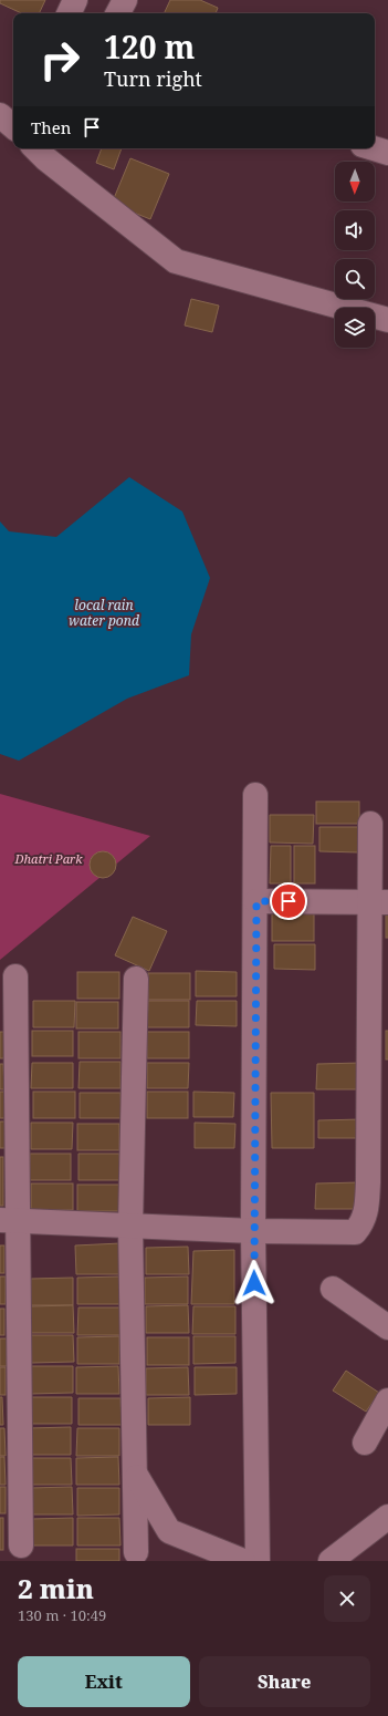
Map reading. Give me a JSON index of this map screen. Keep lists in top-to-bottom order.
{
  "water": ["local rain water pond"],
  "parks": ["Dhatri Park"],
  "north": "bottom",
  "page": {
    "turn": ["120 m", "Turn right"],
    "then": "Then",
    "heading": ["2 min", "130 m · 10:49"],
    "buttons": ["Exit", "Share"]
  }
}
